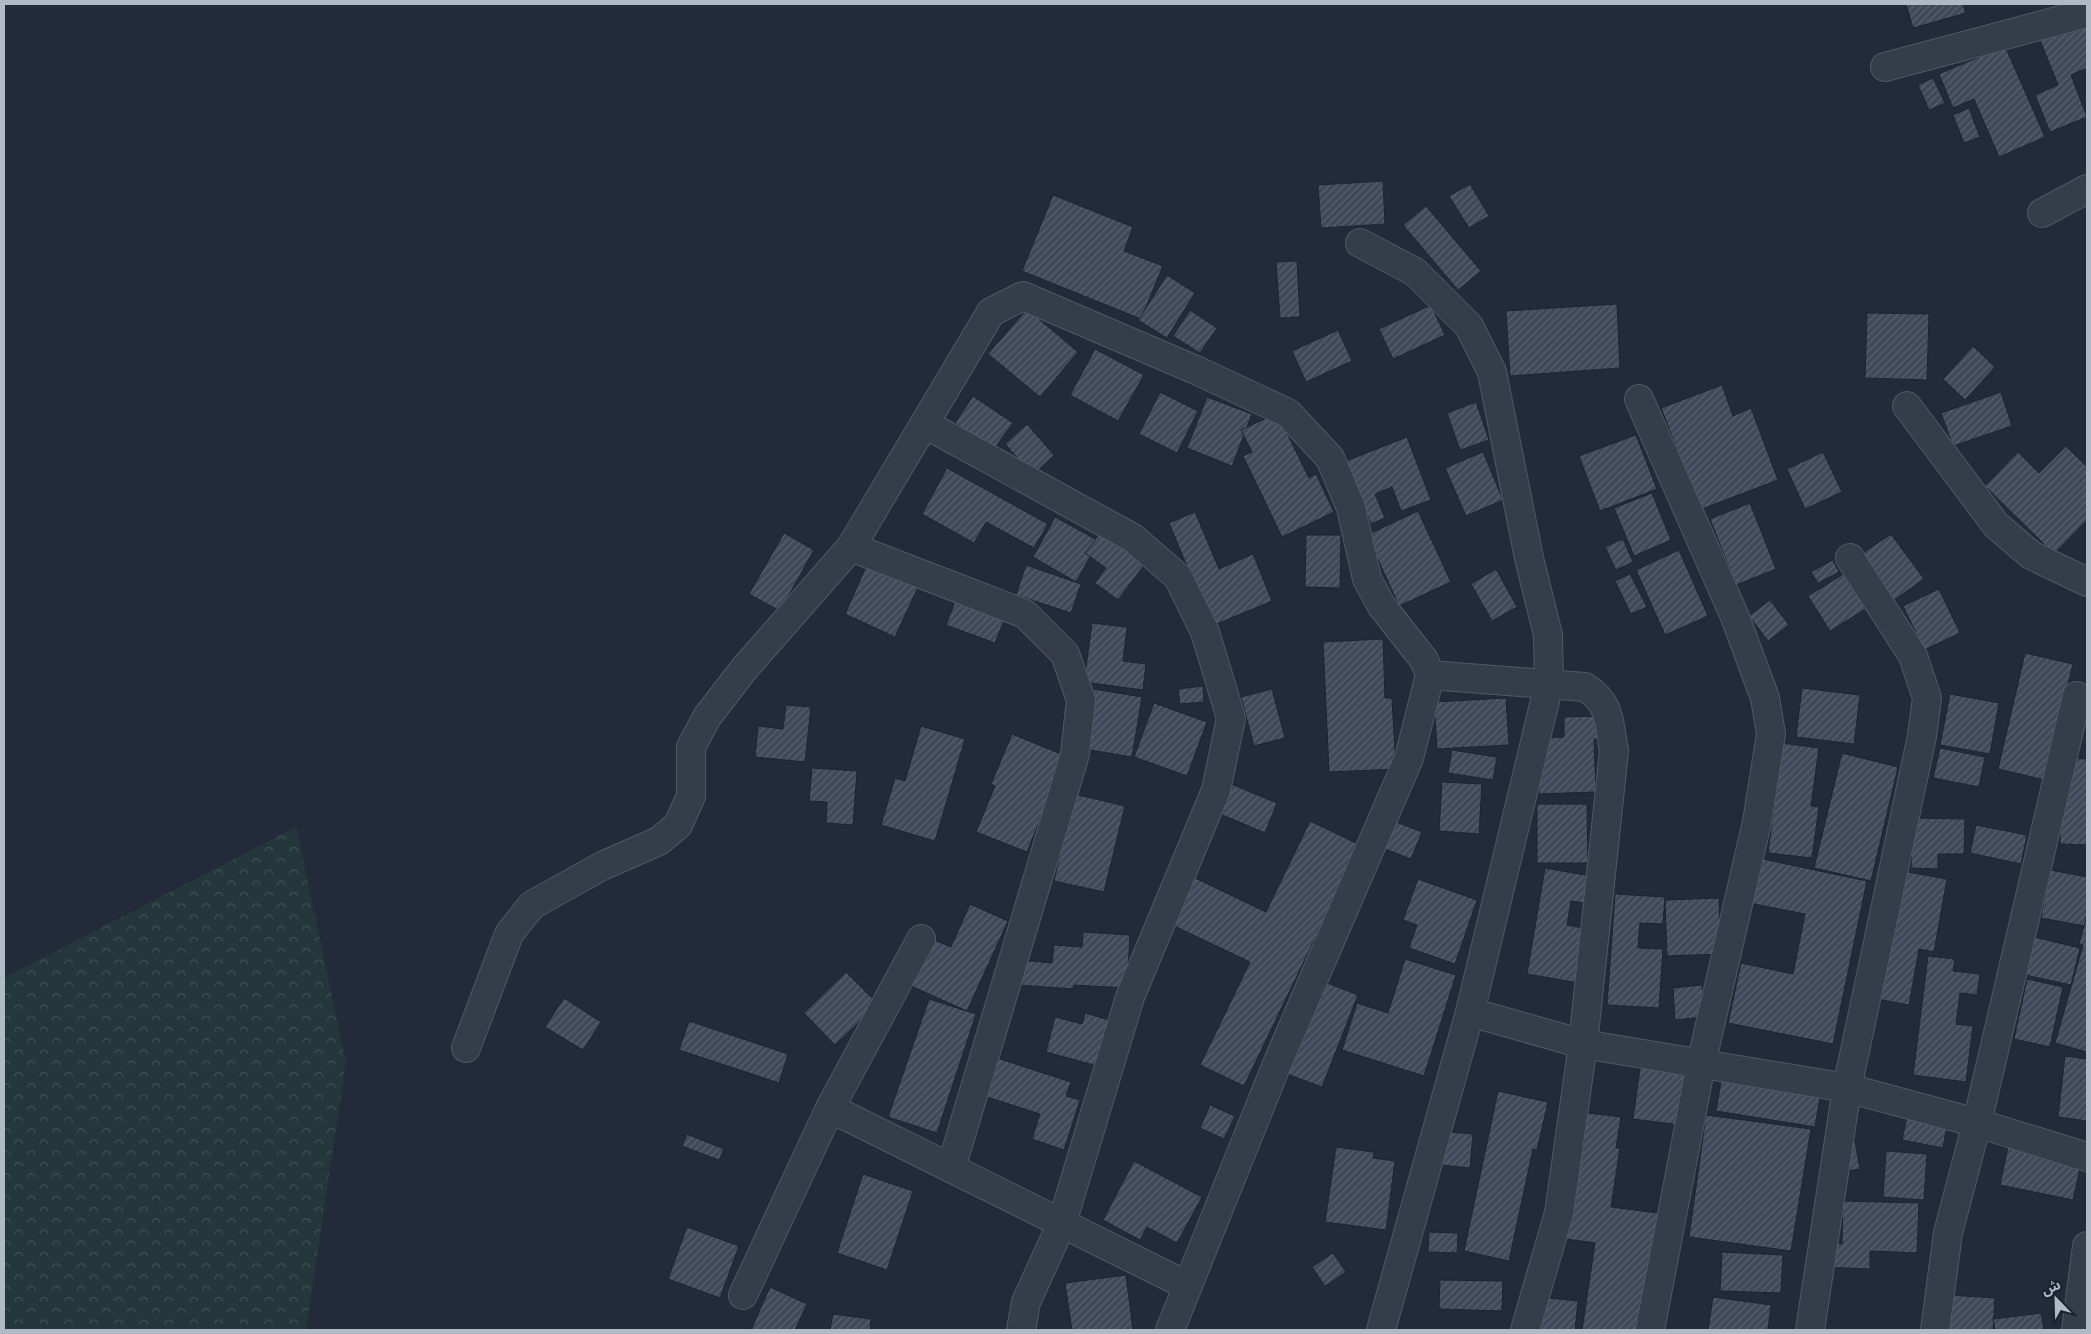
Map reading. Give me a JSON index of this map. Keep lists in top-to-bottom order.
{
  "north": "top left"
}
